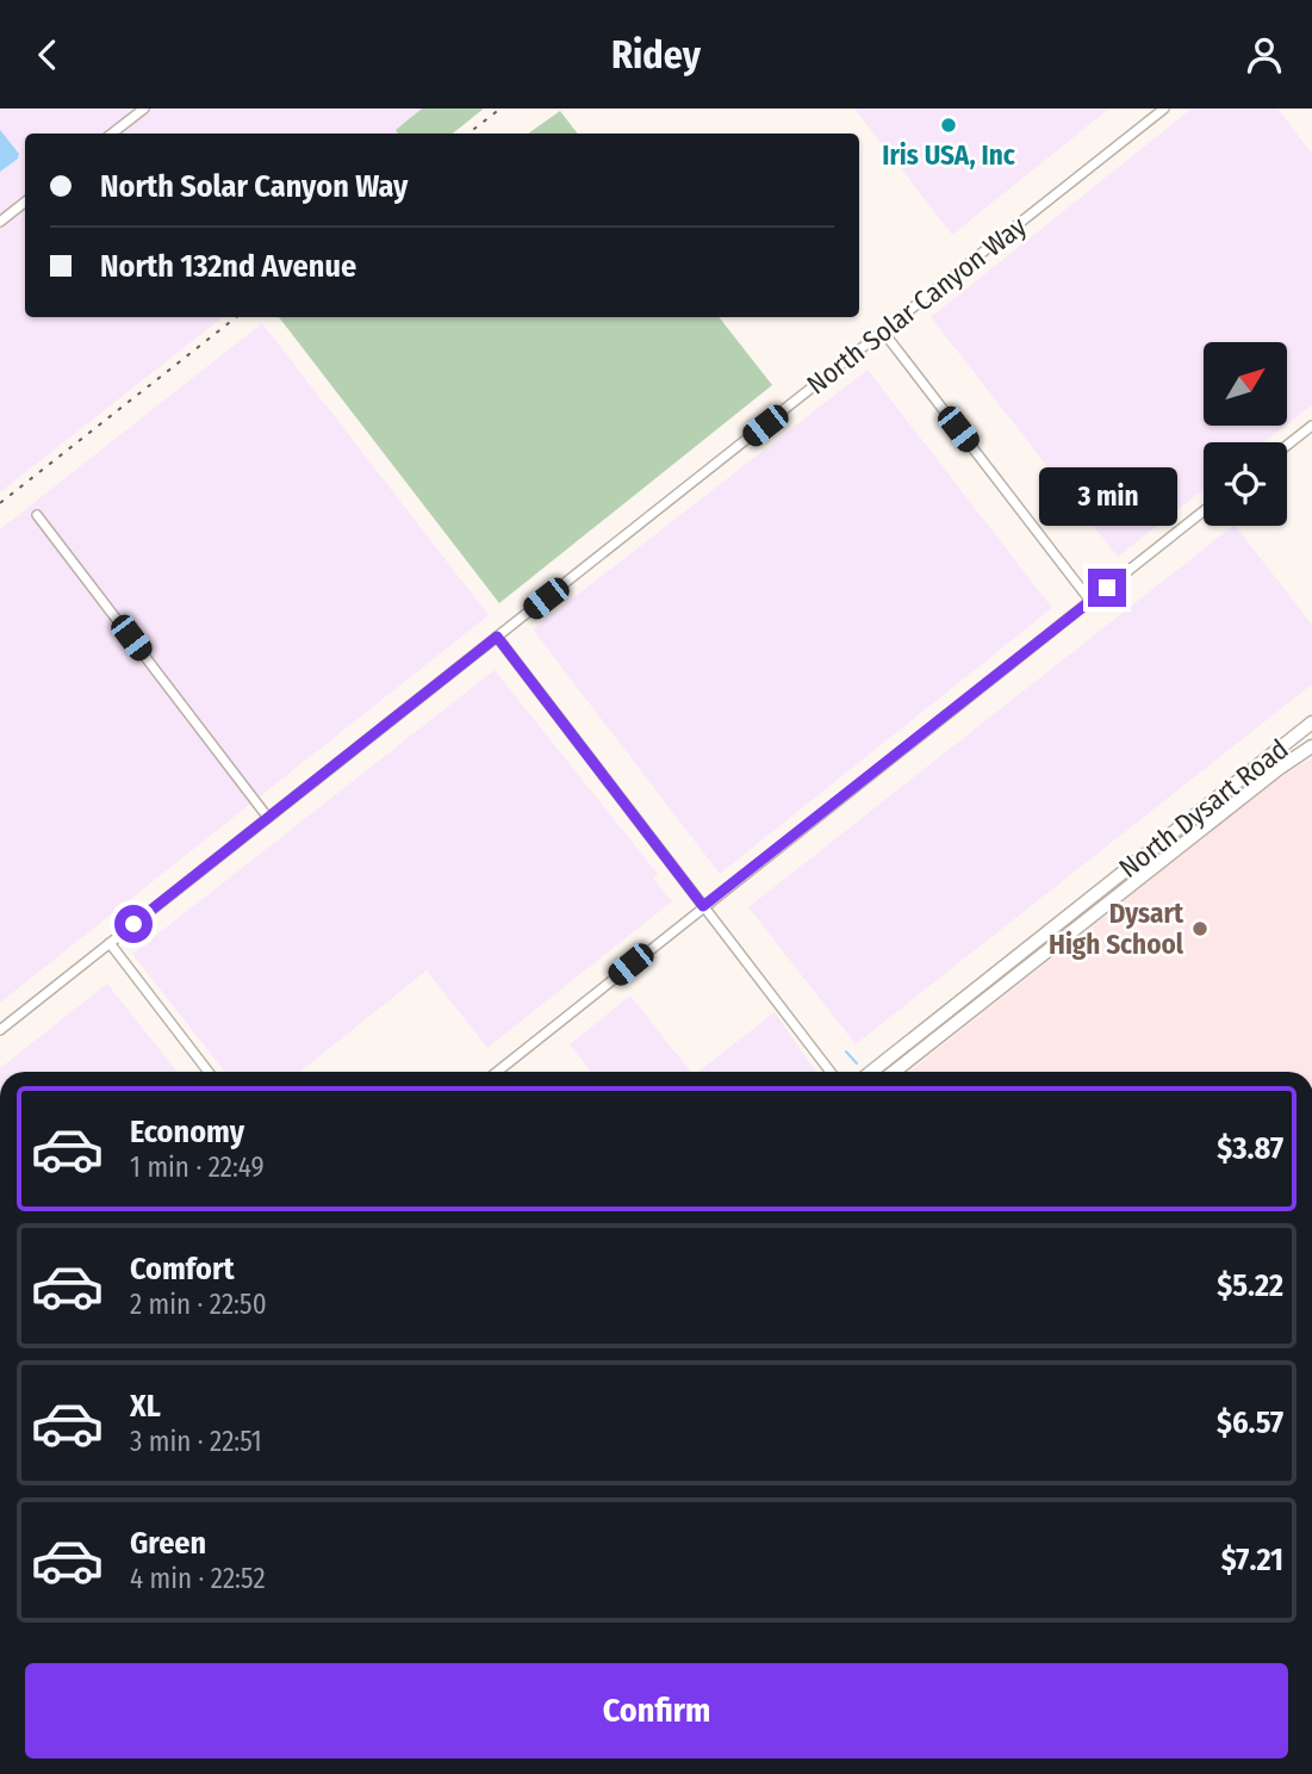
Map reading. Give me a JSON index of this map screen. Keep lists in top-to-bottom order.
{
  "streets": {
    "main road": ["North Dysart Road"],
    "street": ["North Solar Canyon Way"]
  },
  "places": ["Iris USA, Inc", "Dysart High School"],
  "north": "top right",
  "page": {
    "header": "Ridey",
    "banner": ["North Solar Canyon Way", "North 132nd Avenue"],
    "bubble": "3 min",
    "list": [
      {
        "name": "Economy",
        "note": "1 min · 22:49",
        "value": "$3.87"
      },
      {
        "name": "Comfort",
        "note": "2 min · 22:50",
        "value": "$5.22"
      },
      {
        "name": "XL",
        "note": "3 min · 22:51",
        "value": "$6.57"
      },
      {
        "name": "Green",
        "note": "4 min · 22:52",
        "value": "$7.21"
      }
    ],
    "buttons": "Confirm"
  }
}
